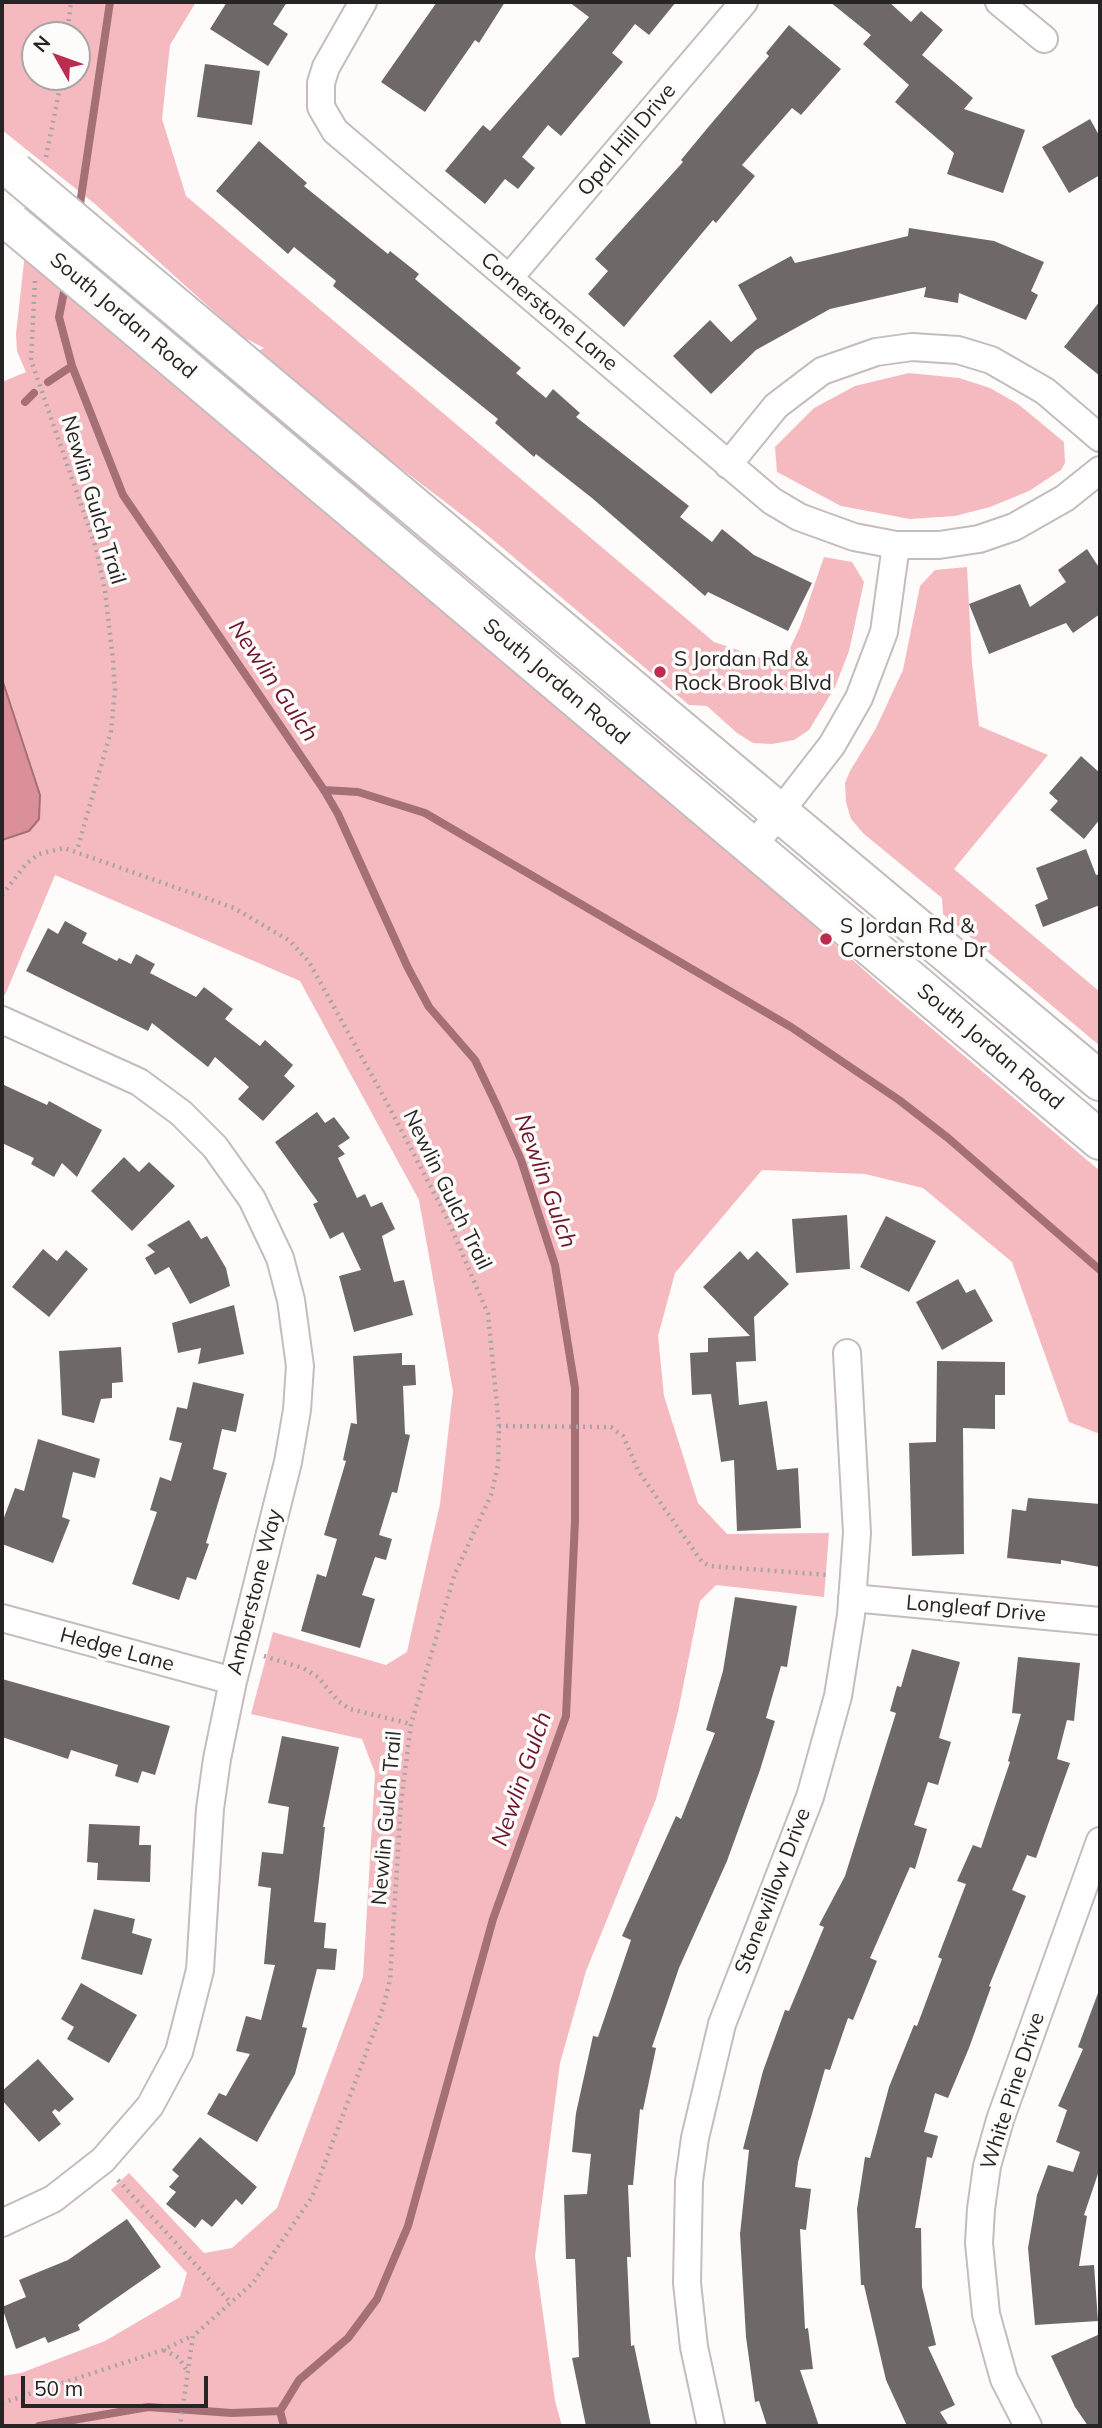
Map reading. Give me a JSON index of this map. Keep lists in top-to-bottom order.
{
  "streets": {
    "main road": ["South Jordan Road"],
    "street": [
      "Opal Hill Drive",
      "Cornerstone Lane",
      "Amberstone Way",
      "Longleaf Drive",
      "Hedge Lane",
      "Stonewillow Drive",
      "White Pine Drive"
    ],
    "path": ["Newlin Gulch Trail"]
  },
  "crossings": [
    ["Opal Hill Drive", "Cornerstone Lane"],
    ["Amberstone Way", "Hedge Lane"],
    ["Longleaf Drive", "Stonewillow Drive"]
  ],
  "water": ["Newlin Gulch"],
  "places": ["S Jordan Rd & Rock Brook Blvd", "S Jordan Rd & Cornerstone Dr"],
  "scale_bar": "50 m",
  "north": "top left"
}
